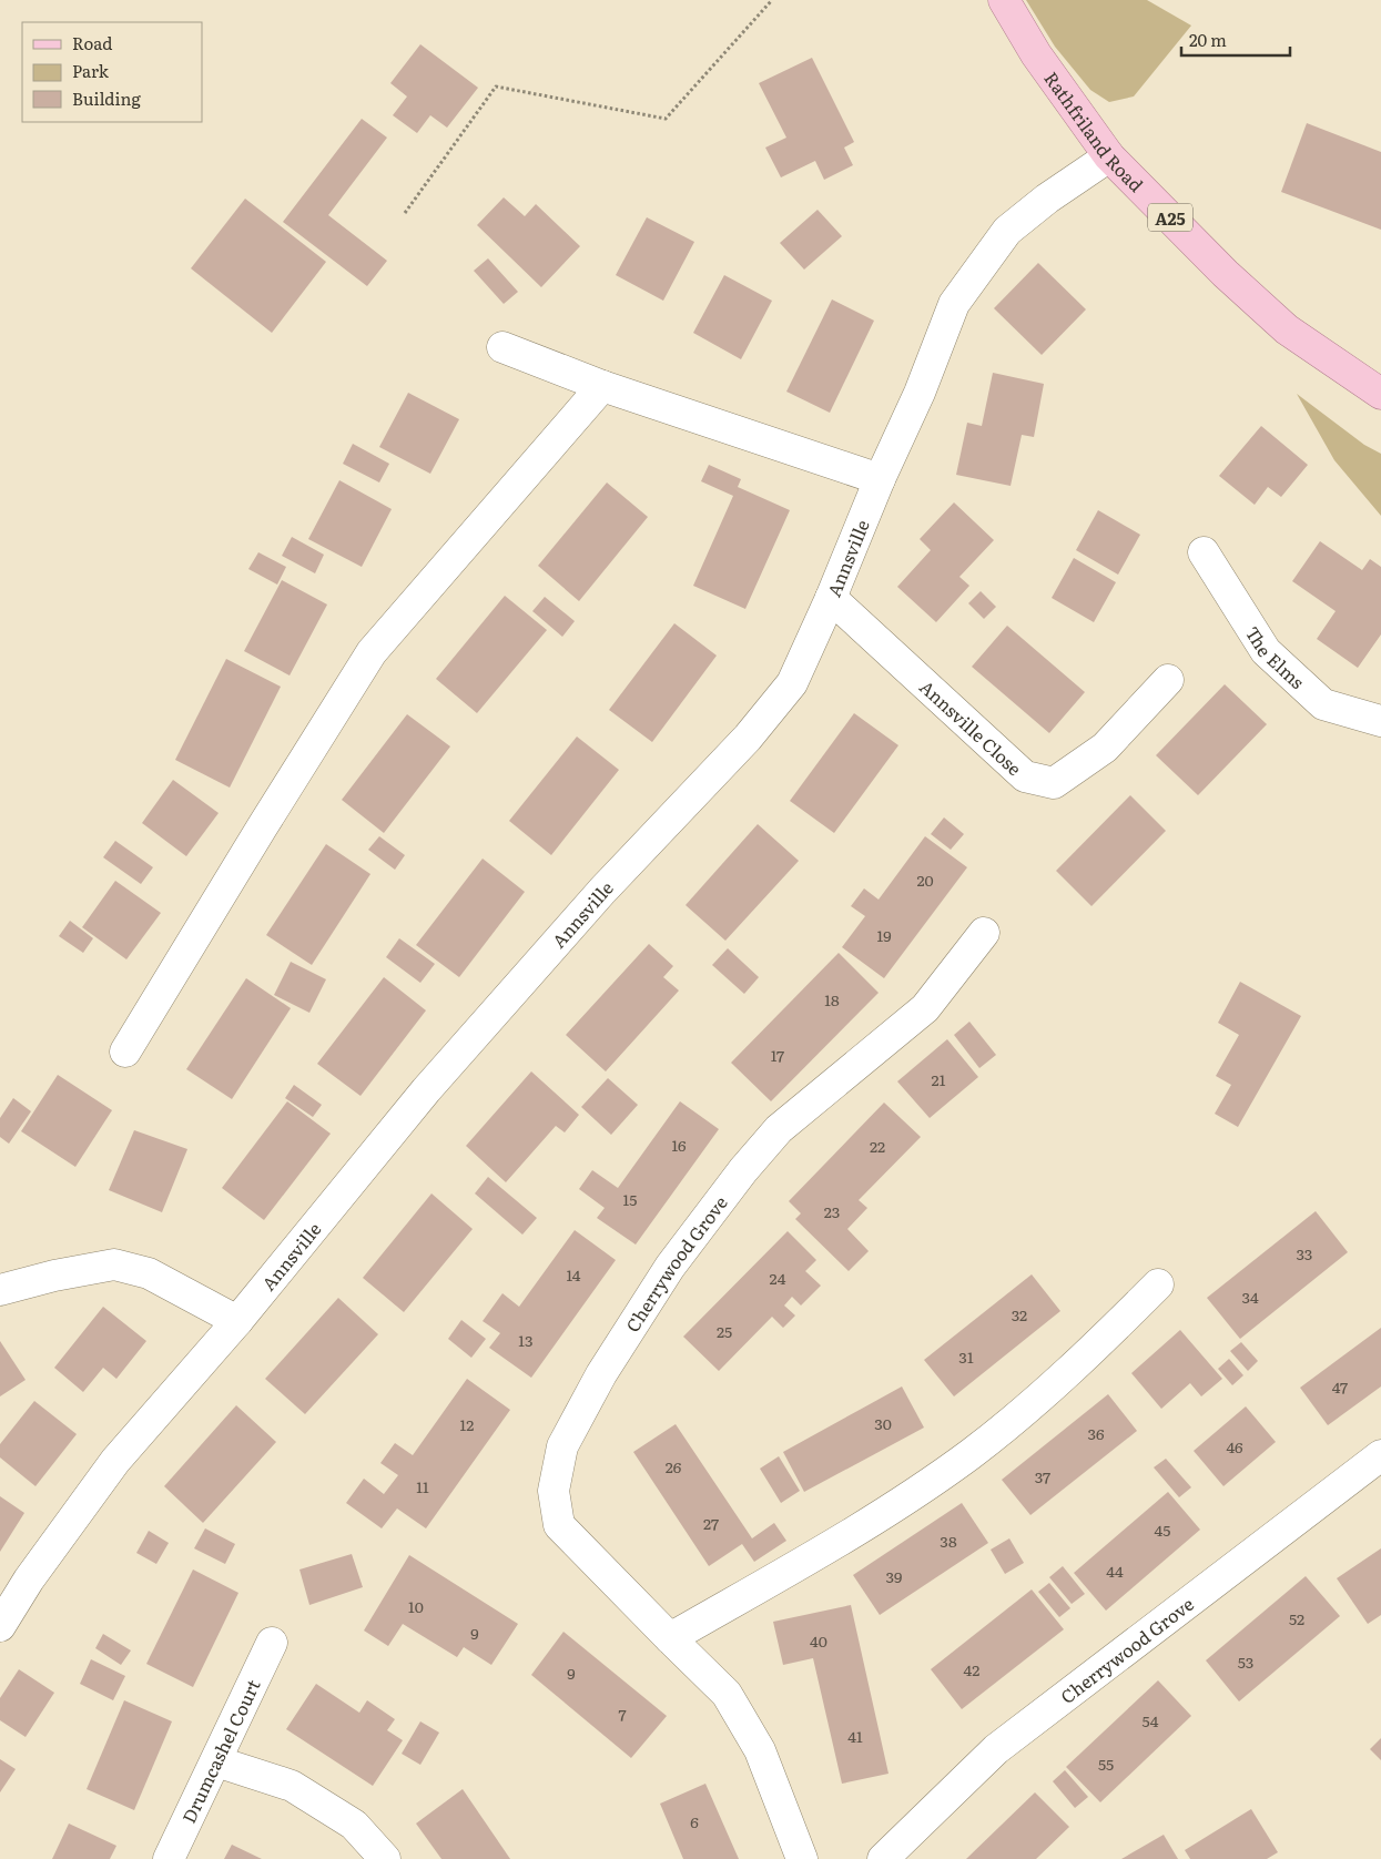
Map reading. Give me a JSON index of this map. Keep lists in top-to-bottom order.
{
  "streets": {
    "main road": ["Rathfriland Road", "A25"],
    "street": [
      "Annsville",
      "The Elms",
      "Annsville Close",
      "Cherrywood Grove",
      "Drumcashel Court"
    ]
  },
  "crossings": [
    ["Rathfriland Road", "Annsville"],
    ["Annsville", "Annsville Close"]
  ],
  "house_numbers": [
    "20",
    "19",
    "18",
    "17",
    "21",
    "16",
    "22",
    "15",
    "23",
    "33",
    "14",
    "24",
    "34",
    "32",
    "25",
    "13",
    "31",
    "47",
    "30",
    "12",
    "36",
    "46",
    "26",
    "37",
    "11",
    "27",
    "45",
    "38",
    "44",
    "39",
    "10",
    "52",
    "9",
    "40",
    "53",
    "42",
    "9",
    "7",
    "54",
    "41",
    "55",
    "6"
  ],
  "legend": ["Road", "Park", "Building"],
  "scale_bar": "20 m"
}
